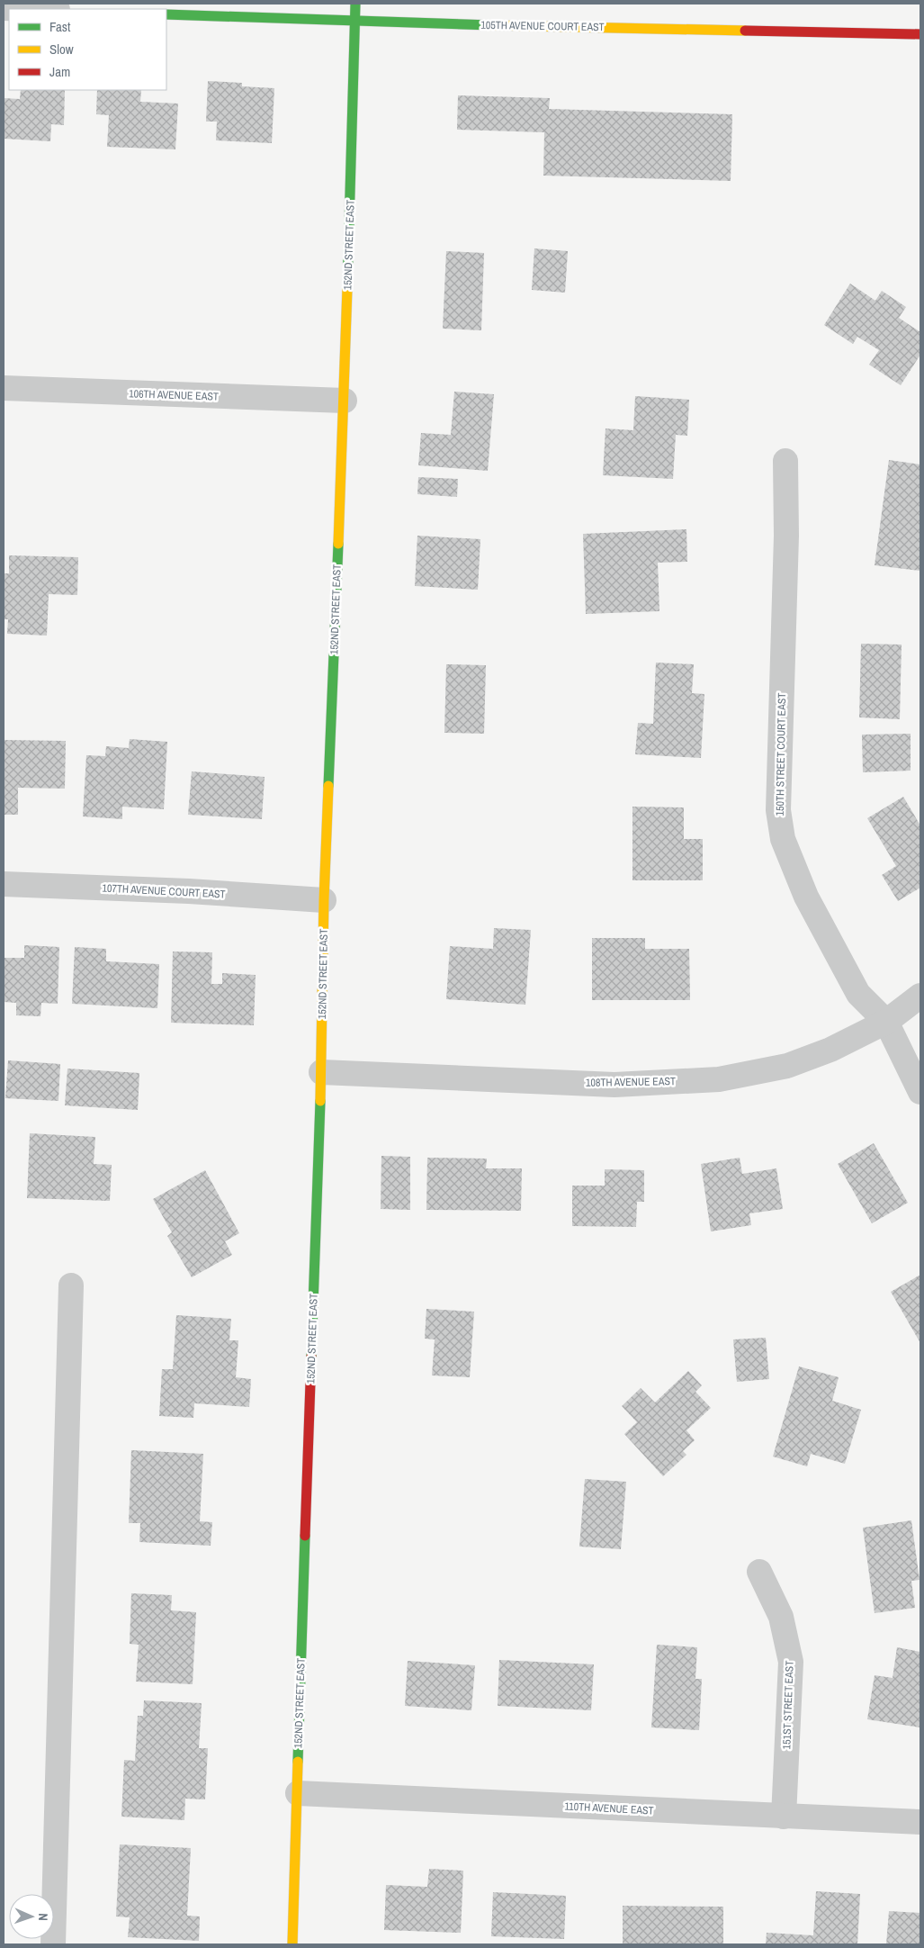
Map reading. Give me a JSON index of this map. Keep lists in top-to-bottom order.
{
  "streets": {
    "main road": ["105TH AVENUE COURT EAST", "152ND STREET EAST"],
    "street": [
      "106TH AVENUE EAST",
      "150TH STREET COURT EAST",
      "107TH AVENUE COURT EAST",
      "108TH AVENUE EAST",
      "151ST STREET EAST",
      "110TH AVENUE EAST"
    ]
  },
  "crossings": [
    ["105TH AVENUE COURT EAST", "152ND STREET EAST"],
    ["152ND STREET EAST", "106TH AVENUE EAST"],
    ["152ND STREET EAST", "107TH AVENUE COURT EAST"],
    ["152ND STREET EAST", "108TH AVENUE EAST"],
    ["152ND STREET EAST", "110TH AVENUE EAST"],
    ["150TH STREET COURT EAST", "108TH AVENUE EAST"],
    ["151ST STREET EAST", "110TH AVENUE EAST"]
  ],
  "legend": ["Fast", "Slow", "Jam"],
  "north": "right"
}
